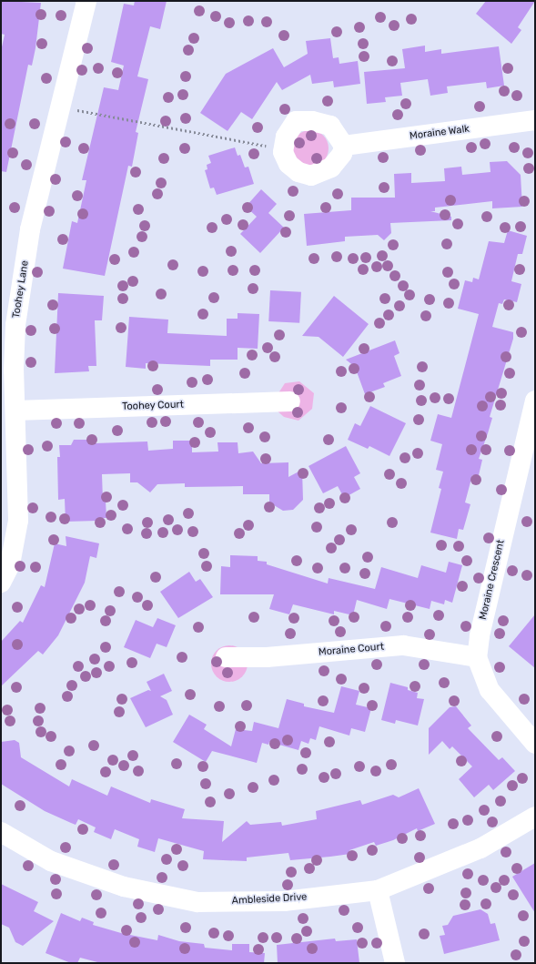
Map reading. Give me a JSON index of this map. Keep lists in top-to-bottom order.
{
  "streets": {
    "street": [
      "Moraine Walk",
      "Toohey Lane",
      "Toohey Court",
      "Moraine Crescent",
      "Moraine Court",
      "Ambleside Drive"
    ]
  },
  "crossings": [
    ["Toohey Lane", "Toohey Court"],
    ["Moraine Crescent", "Moraine Court"]
  ]
}
